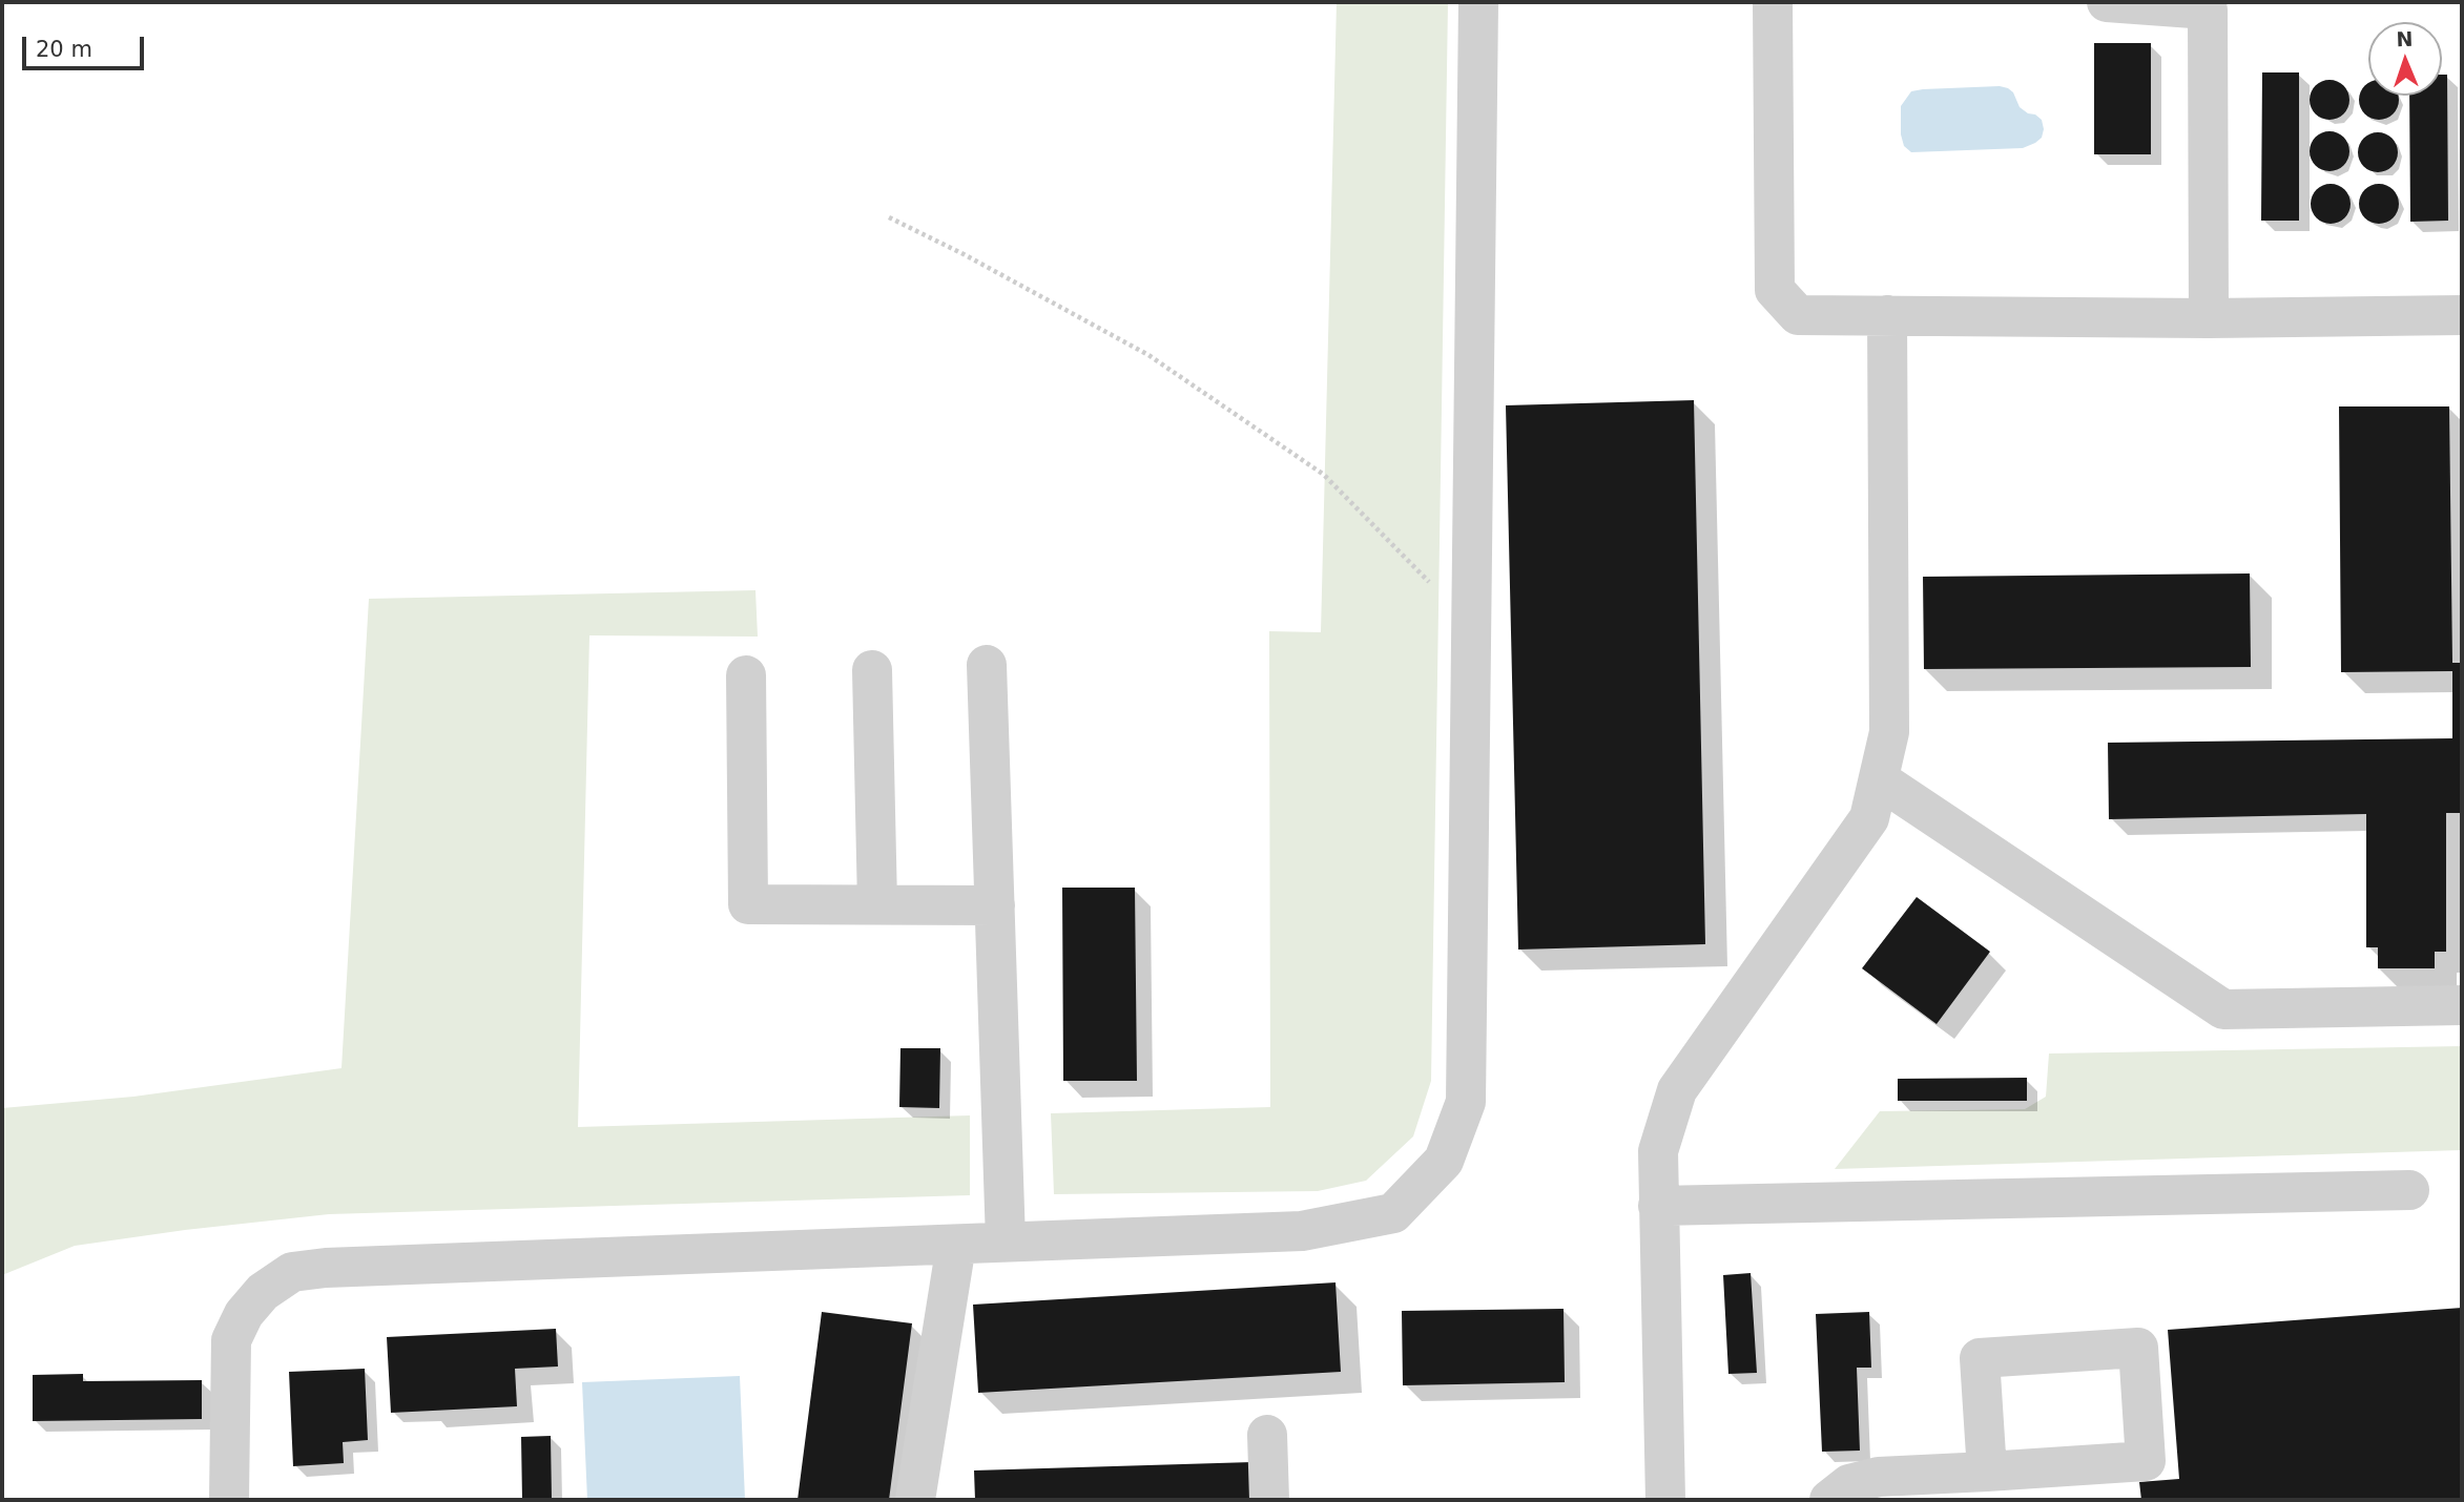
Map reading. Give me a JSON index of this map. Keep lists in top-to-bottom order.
{
  "scale_bar": "20 m",
  "north": "top"
}
